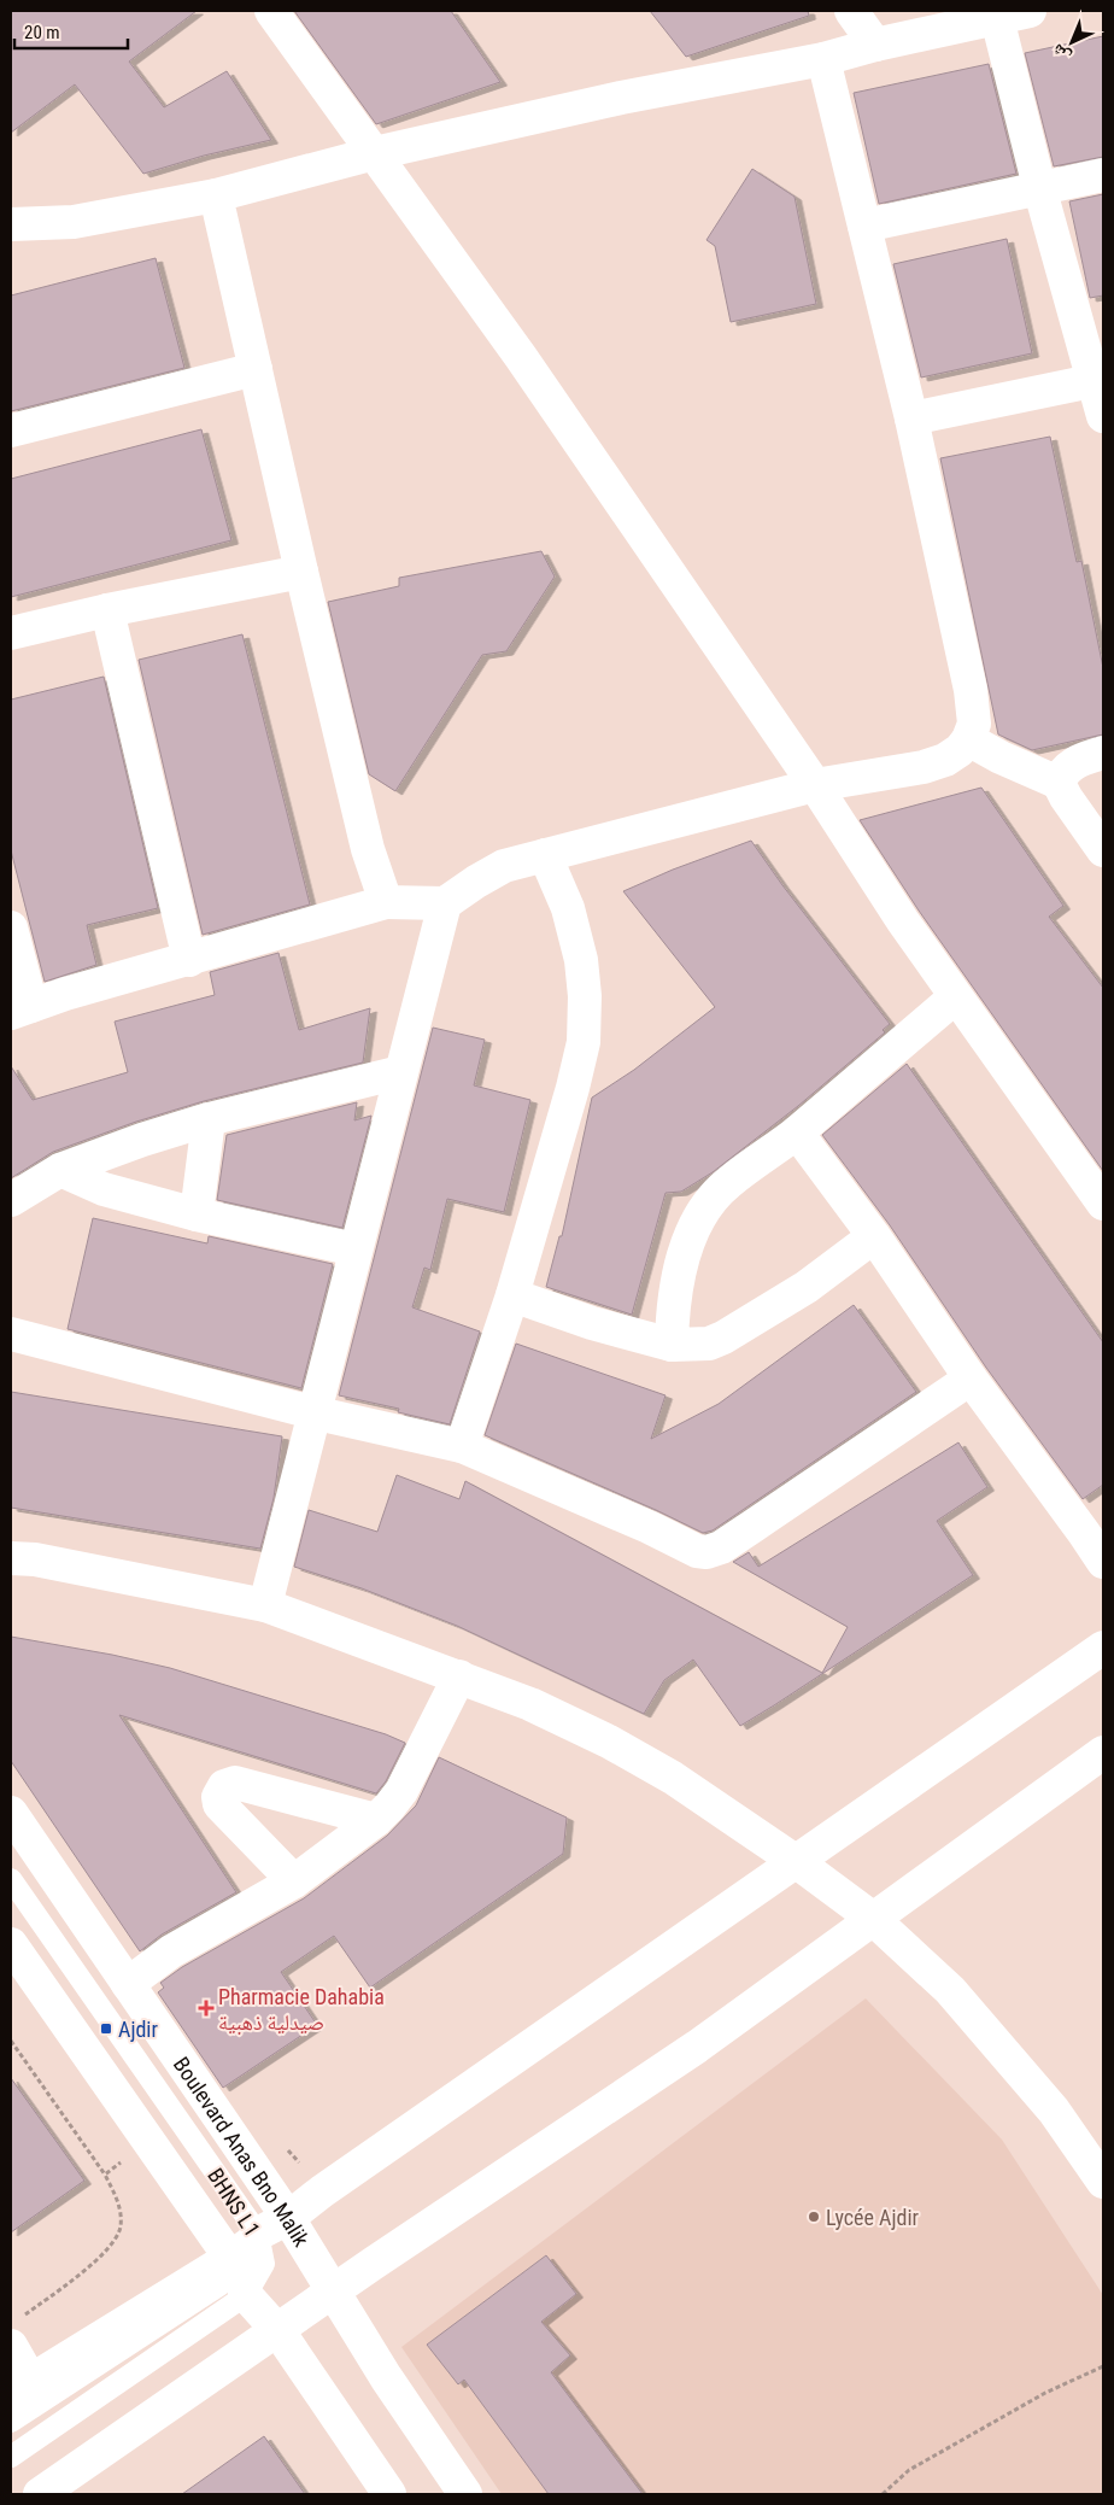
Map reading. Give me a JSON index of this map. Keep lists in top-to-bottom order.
{
  "streets": {
    "street": ["Boulevard Anas Bno Malik"],
    "lane": ["BHNS L1"]
  },
  "places": {
    "health": ["Pharmacie Dahabia صيدلية ذهبية"],
    "transit": ["Ajdir"],
    "other": ["Lycée Ajdir"]
  },
  "scale_bar": "20 m",
  "north": "bottom left"
}
